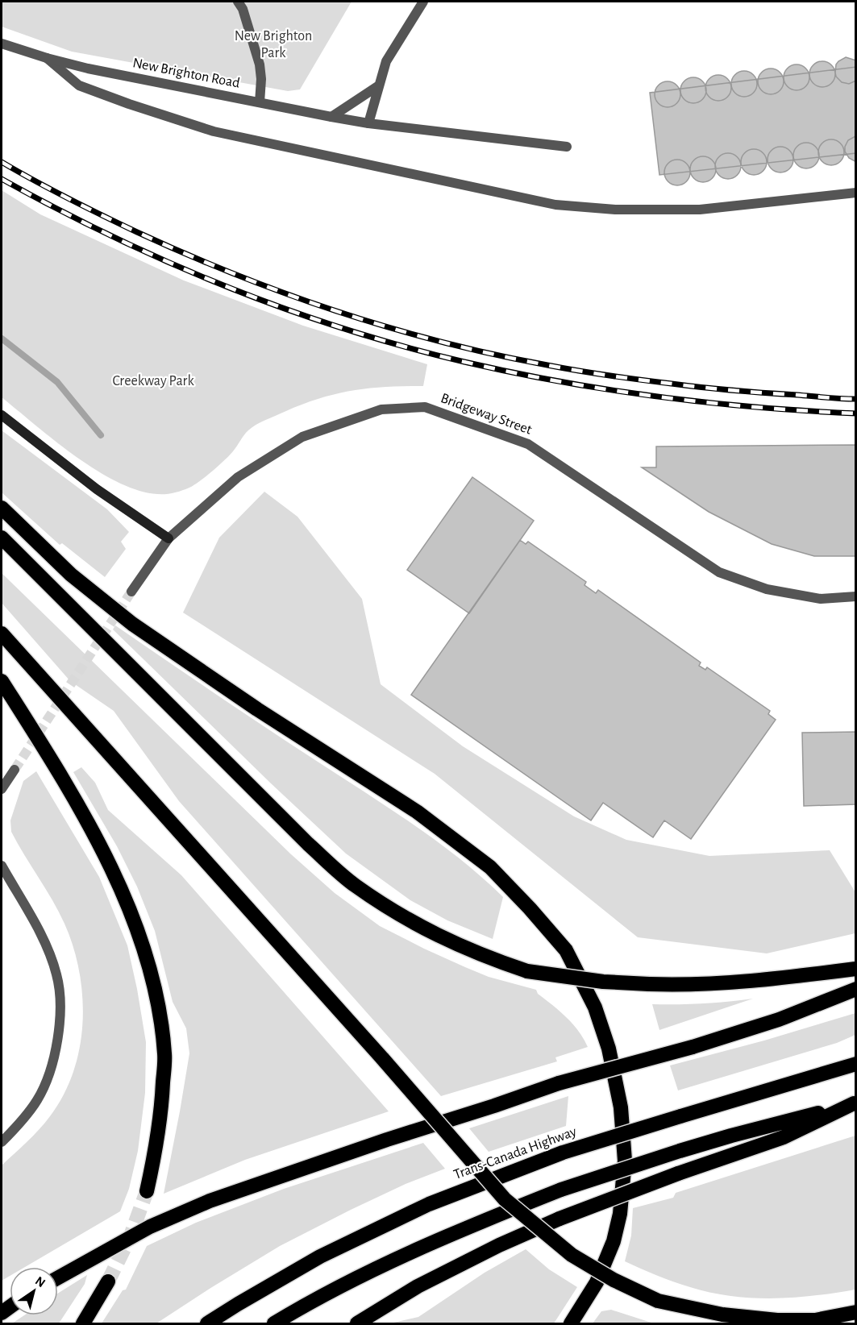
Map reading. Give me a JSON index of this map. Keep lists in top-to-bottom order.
{
  "streets": {
    "highway": ["Trans-Canada Highway"],
    "street": ["New Brighton Road", "Bridgeway Street"]
  },
  "parks": ["New Brighton Park", "Creekway Park"],
  "north": "top right"
}
